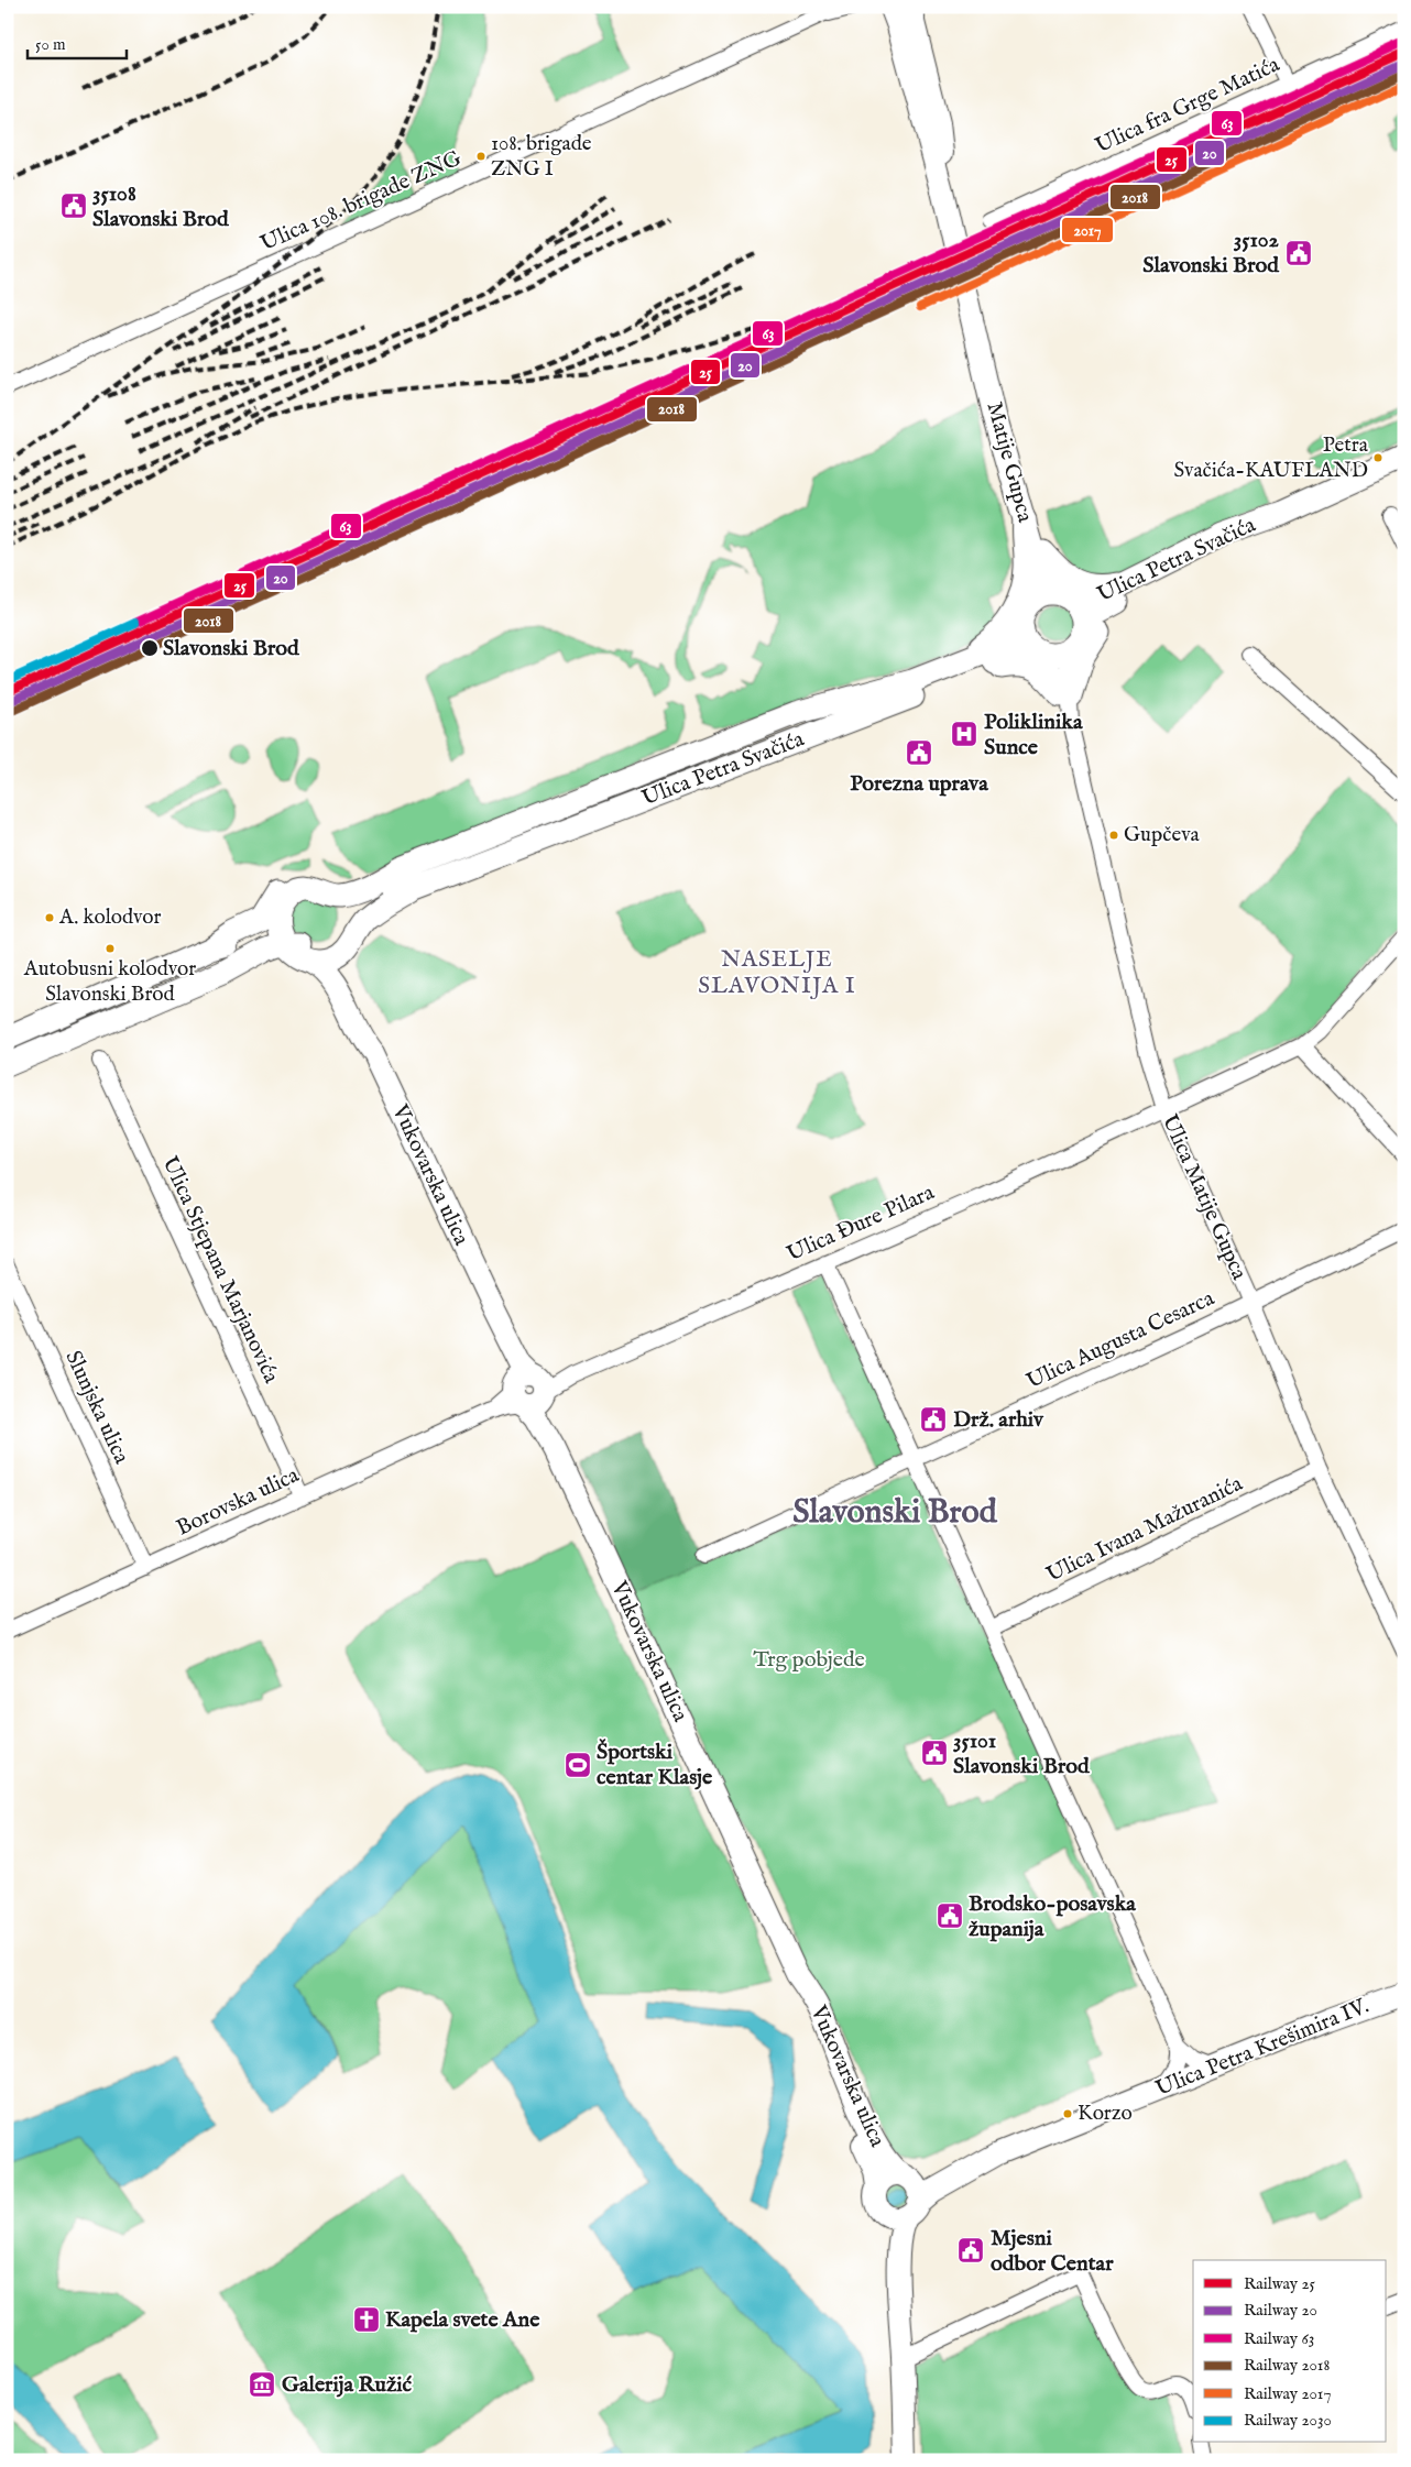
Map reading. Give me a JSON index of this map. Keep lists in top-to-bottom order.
{
  "streets": {
    "main road": [
      "Matije Gupca",
      "Ulica Petra Svačića",
      "Vukovarska ulica",
      "Ulica Petra Krešimira IV."
    ],
    "street": [
      "Ulica fra Grge Matića",
      "Ulica 108. brigade ZNG",
      "Ulica Matije Gupca",
      "Ulica Đure Pilara",
      "Ulica Stjepana Marjanovića",
      "Ulica Augusta Cesarca",
      "Slunjska ulica",
      "Borovska ulica",
      "Ulica Ivana Mažuranića"
    ]
  },
  "crossings": [
    ["Matije Gupca", "Ulica Petra Svačića"],
    ["Matije Gupca", "Ulica Matije Gupca"],
    ["Ulica Petra Svačića", "Ulica Matije Gupca"],
    ["Vukovarska ulica", "Ulica Đure Pilara"],
    ["Vukovarska ulica", "Borovska ulica"],
    ["Vukovarska ulica", "Ulica Petra Krešimira IV."],
    ["Ulica Matije Gupca", "Ulica Đure Pilara"],
    ["Ulica Matije Gupca", "Ulica Augusta Cesarca"],
    ["Ulica Matije Gupca", "Ulica Ivana Mažuranića"],
    ["Ulica Đure Pilara", "Borovska ulica"],
    ["Ulica Stjepana Marjanovića", "Borovska ulica"],
    ["Slunjska ulica", "Borovska ulica"]
  ],
  "districts": ["NASELJE SLAVONIJA I", "Slavonski Brod"],
  "parks": ["Trg pobjede"],
  "places": {
    "other": [
      "108. brigade ZNG I",
      "Petra Svačića-KAUFLAND",
      "Slavonski Brod",
      "Gupčeva",
      "A. kolodvor",
      "Autobusni kolodvor Slavonski Brod",
      "Korzo"
    ],
    "public building": [
      "35108 Slavonski Brod",
      "35102 Slavonski Brod",
      "Porezna uprava",
      "Drž. arhiv",
      "35101 Slavonski Brod",
      "Brodsko-posavska županija",
      "Mjesni odbor Centar"
    ],
    "hospital": ["Poliklinika Sunce"],
    "sports": ["Športski centar Klasje"],
    "church": ["Kapela svete Ane"],
    "museum": ["Galerija Ružić"]
  },
  "lines": [
    "rail line 63",
    "rail line 25",
    "rail line 20",
    "rail line 2018",
    "rail line 2017",
    "rail line 2030"
  ],
  "legend": [
    "Railway 25",
    "Railway 20",
    "Railway 63",
    "Railway 2018",
    "Railway 2017",
    "Railway 2030"
  ],
  "scale_bar": "50 m"
}
